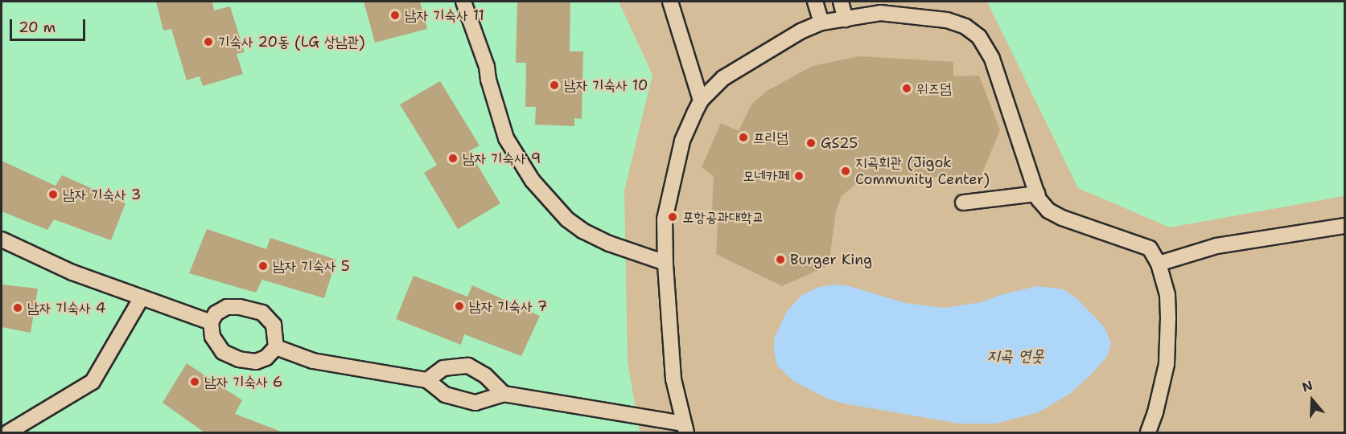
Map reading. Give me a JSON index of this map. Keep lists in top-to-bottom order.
{
  "water": ["지곡 연못"],
  "places": [
    "남자 기숙사 11",
    "기숙사 20동 (LG 상남관)",
    "남자 기숙사 10",
    "위즈덤",
    "프리덤",
    "GS25",
    "남자 기숙사 9",
    "지곡회관 (Jigok Community Center)",
    "모네카페",
    "남자 기숙사 3",
    "포항공과대학교",
    "Burger King",
    "남자 기숙사 5",
    "남자 기숙사 7",
    "남자 기숙사 4",
    "남자 기숙사 6"
  ],
  "scale_bar": "20 m",
  "north": "top"
}
